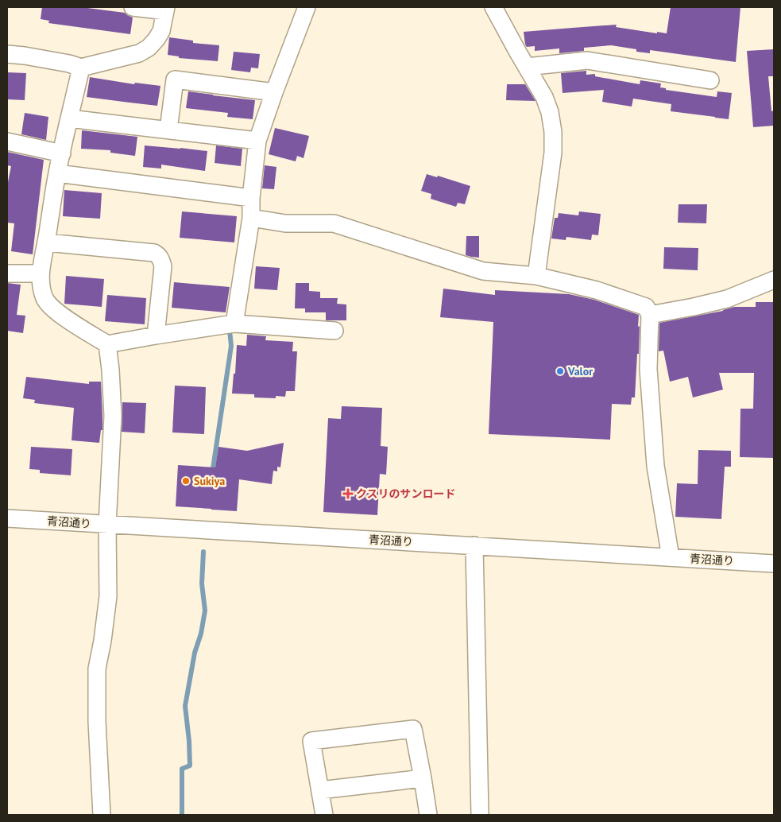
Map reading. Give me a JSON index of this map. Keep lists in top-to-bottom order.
{
  "streets": {
    "street": ["青沼通り"]
  },
  "places": {
    "other": ["Valor", "Sukiya"],
    "health": ["クスリのサンロード"]
  }
}
